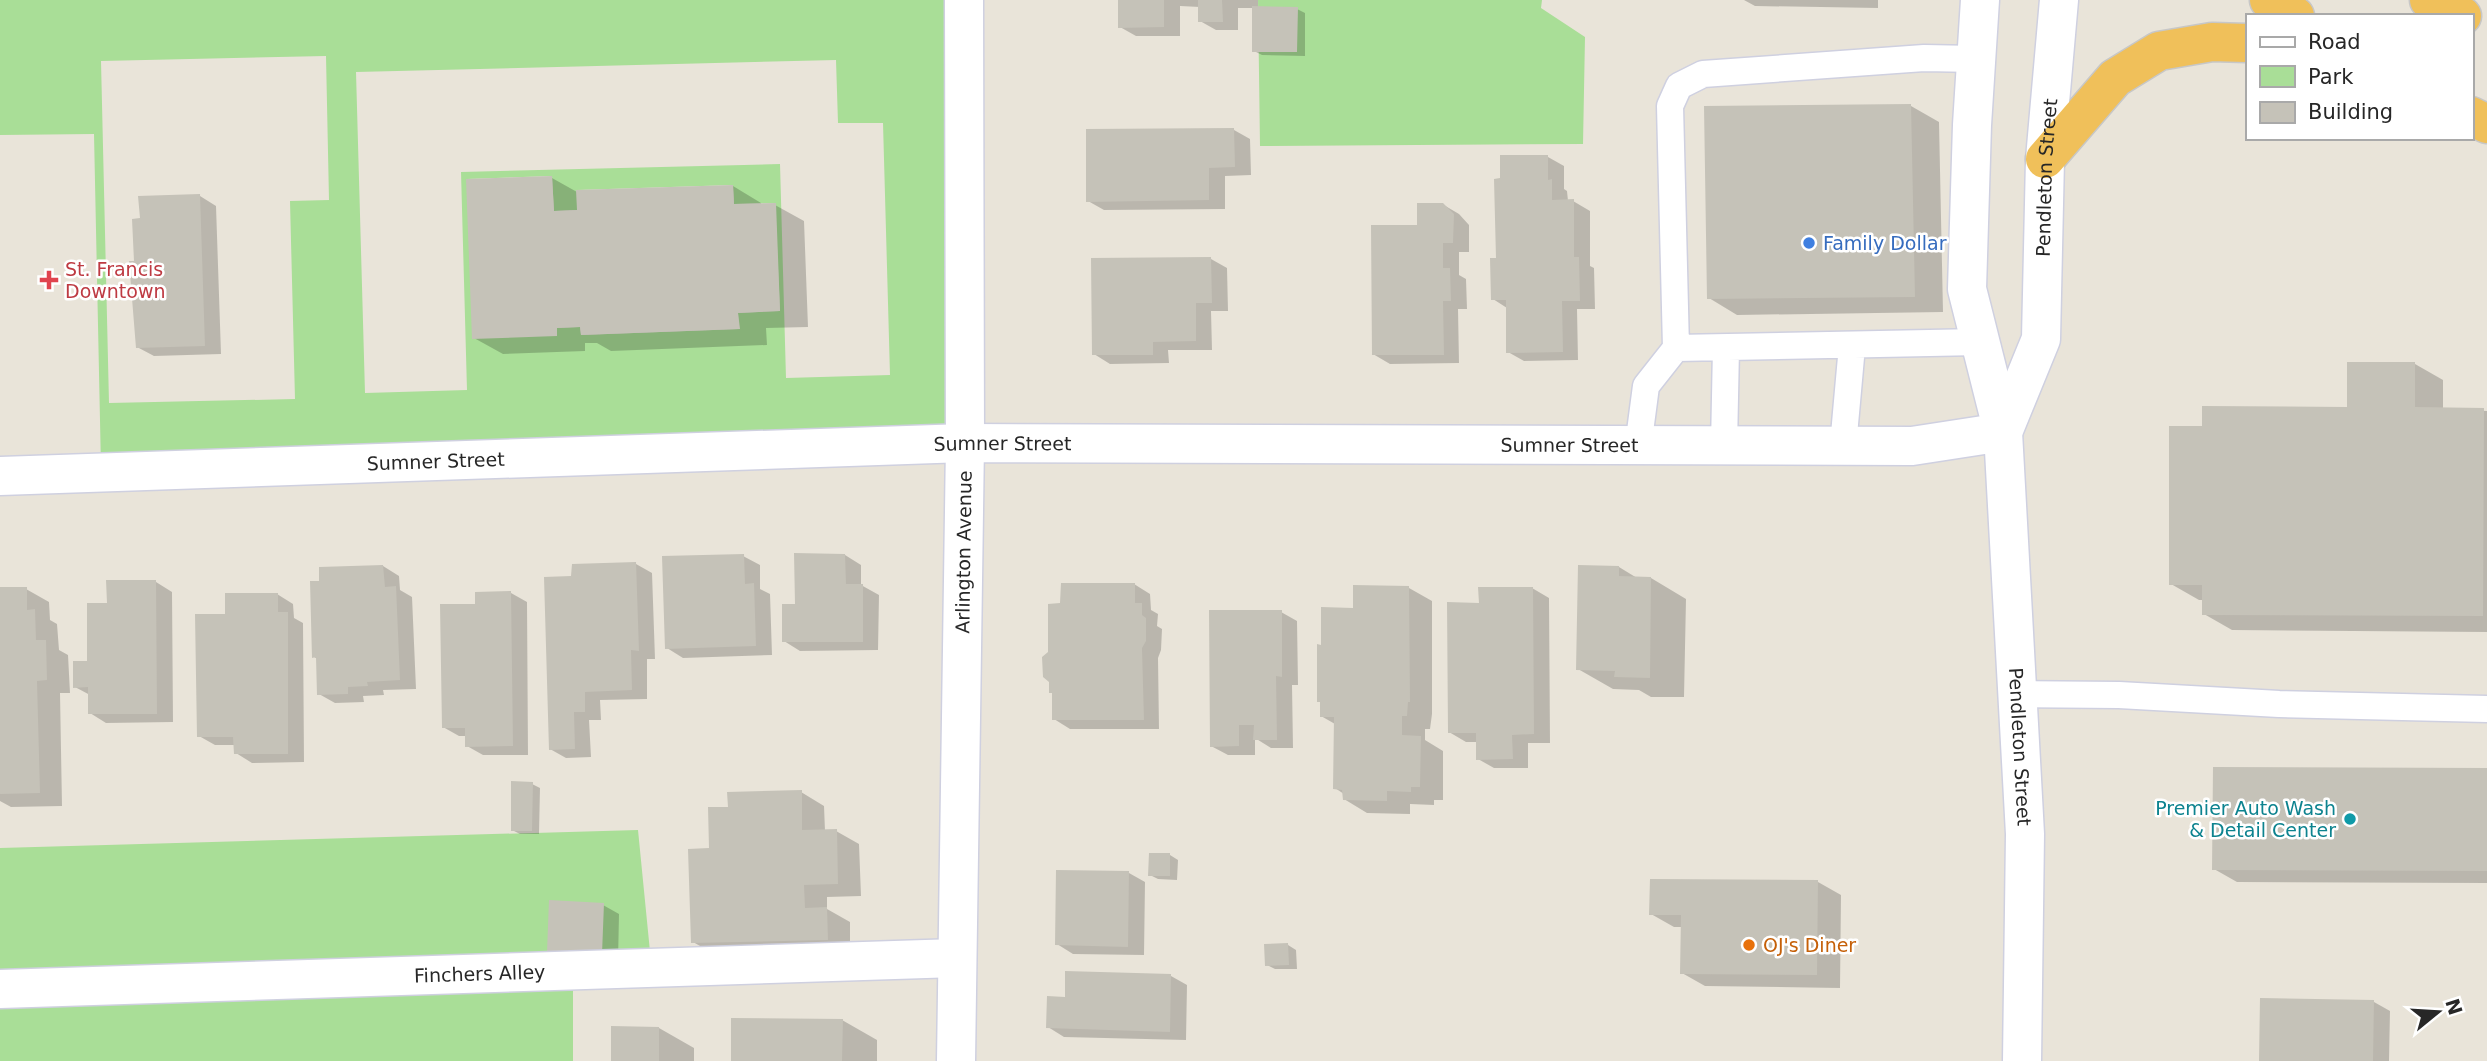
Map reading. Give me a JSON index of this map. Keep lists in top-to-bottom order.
{
  "streets": {
    "street": [
      "Pendleton Street",
      "Sumner Street",
      "Arlington Avenue",
      "Finchers Alley"
    ]
  },
  "crossings": [
    ["Pendleton Street", "Sumner Street"],
    ["Sumner Street", "Arlington Avenue"],
    ["Arlington Avenue", "Finchers Alley"]
  ],
  "places": {
    "other": ["Family Dollar", "Premier Auto Wash & Detail Center", "OJ's Diner"],
    "health": ["St. Francis Downtown"]
  },
  "legend": ["Road", "Park", "Building"],
  "north": "right"
}
